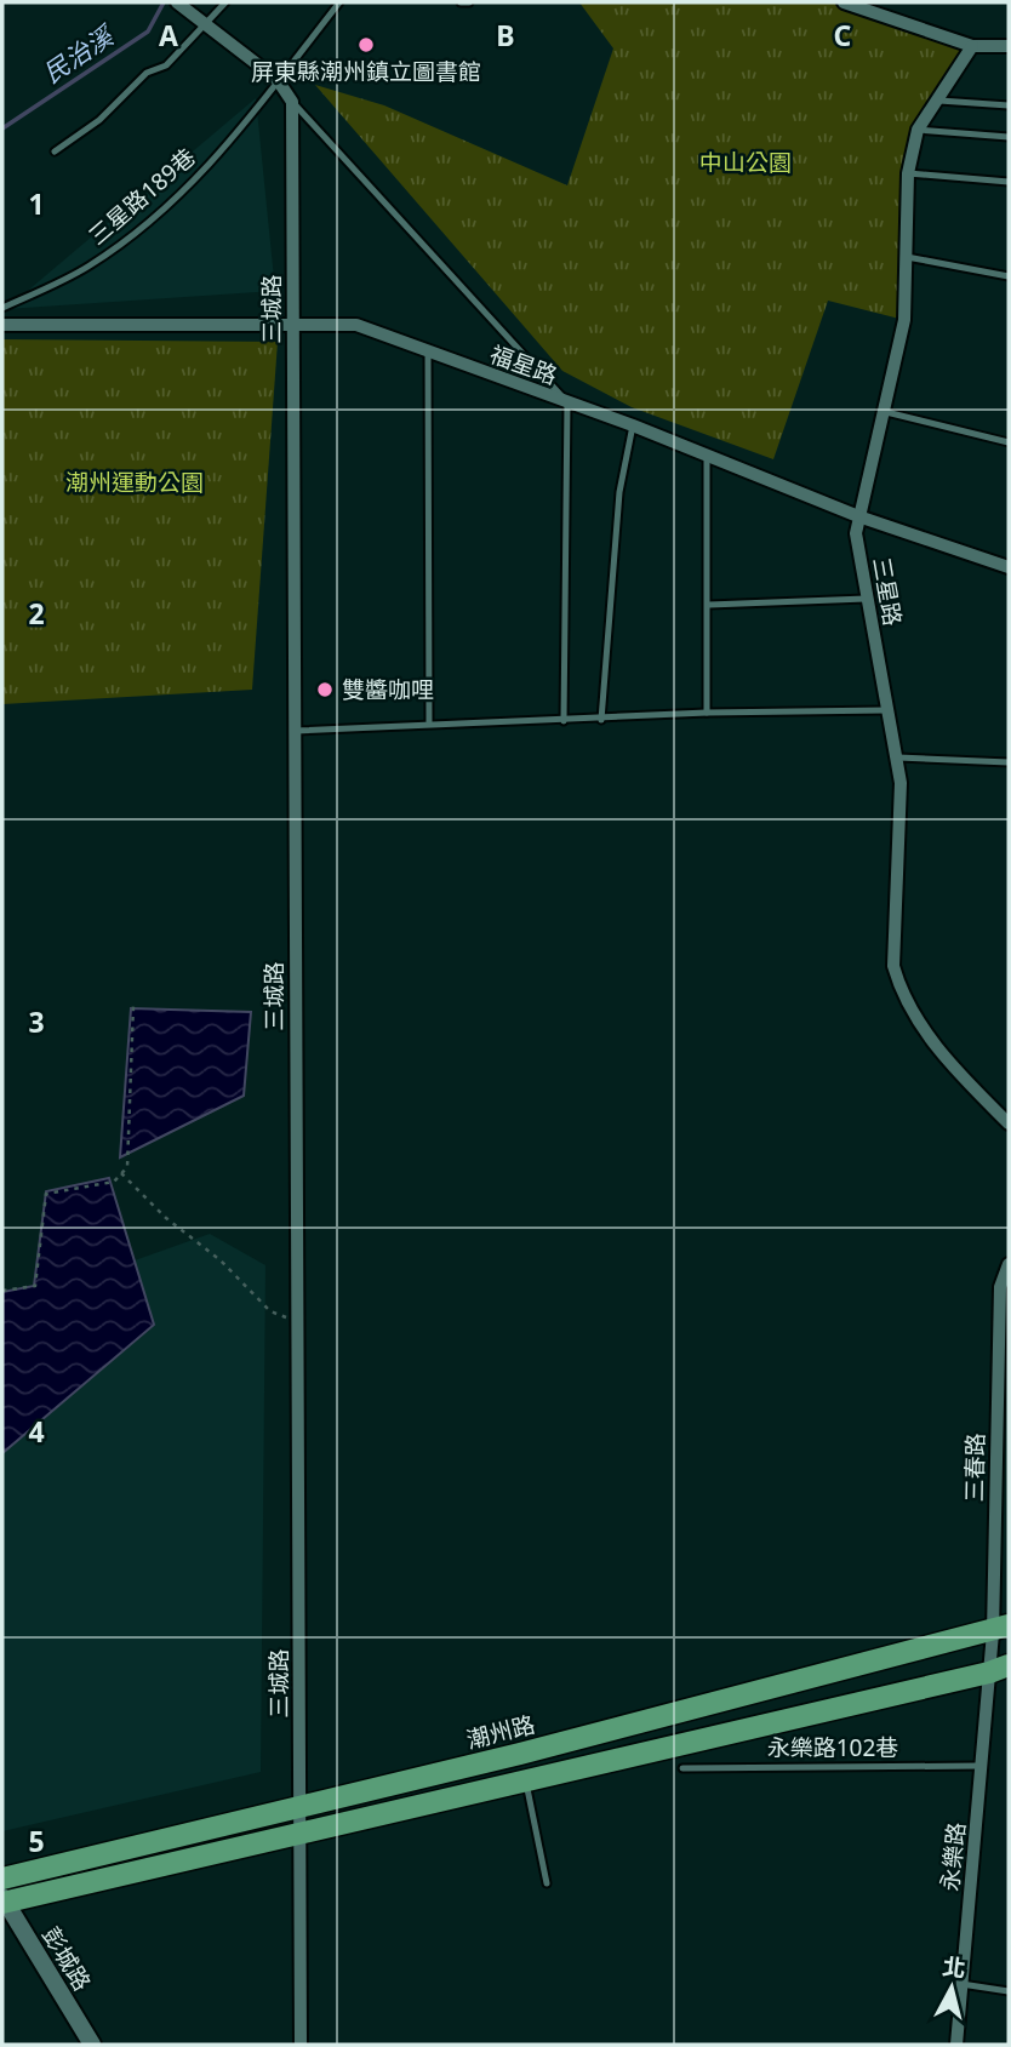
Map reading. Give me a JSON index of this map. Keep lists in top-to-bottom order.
{
  "streets": {
    "main road": ["潮州路"],
    "street": [
      "三城路",
      "福星路",
      "三星路",
      "三春路",
      "永樂路",
      "彭城路"
    ],
    "lane": ["三星路189巷", "永樂路102巷"]
  },
  "crossings": [
    ["三城路", "福星路"],
    ["三城路", "潮州路"],
    ["福星路", "三星路"],
    ["三春路", "潮州路"],
    ["三春路", "永樂路"],
    ["永樂路102巷", "永樂路"]
  ],
  "water": ["民治溪"],
  "parks": ["中山公園", "潮州運動公園"],
  "places": ["屏東縣潮州鎮立圖書館", "雙醬咖哩"],
  "north": "top",
  "grid": {
    "columns": ["A", "B", "C"],
    "rows": [
      "1",
      "2",
      "3",
      "4",
      "5"
    ]
  }
}
